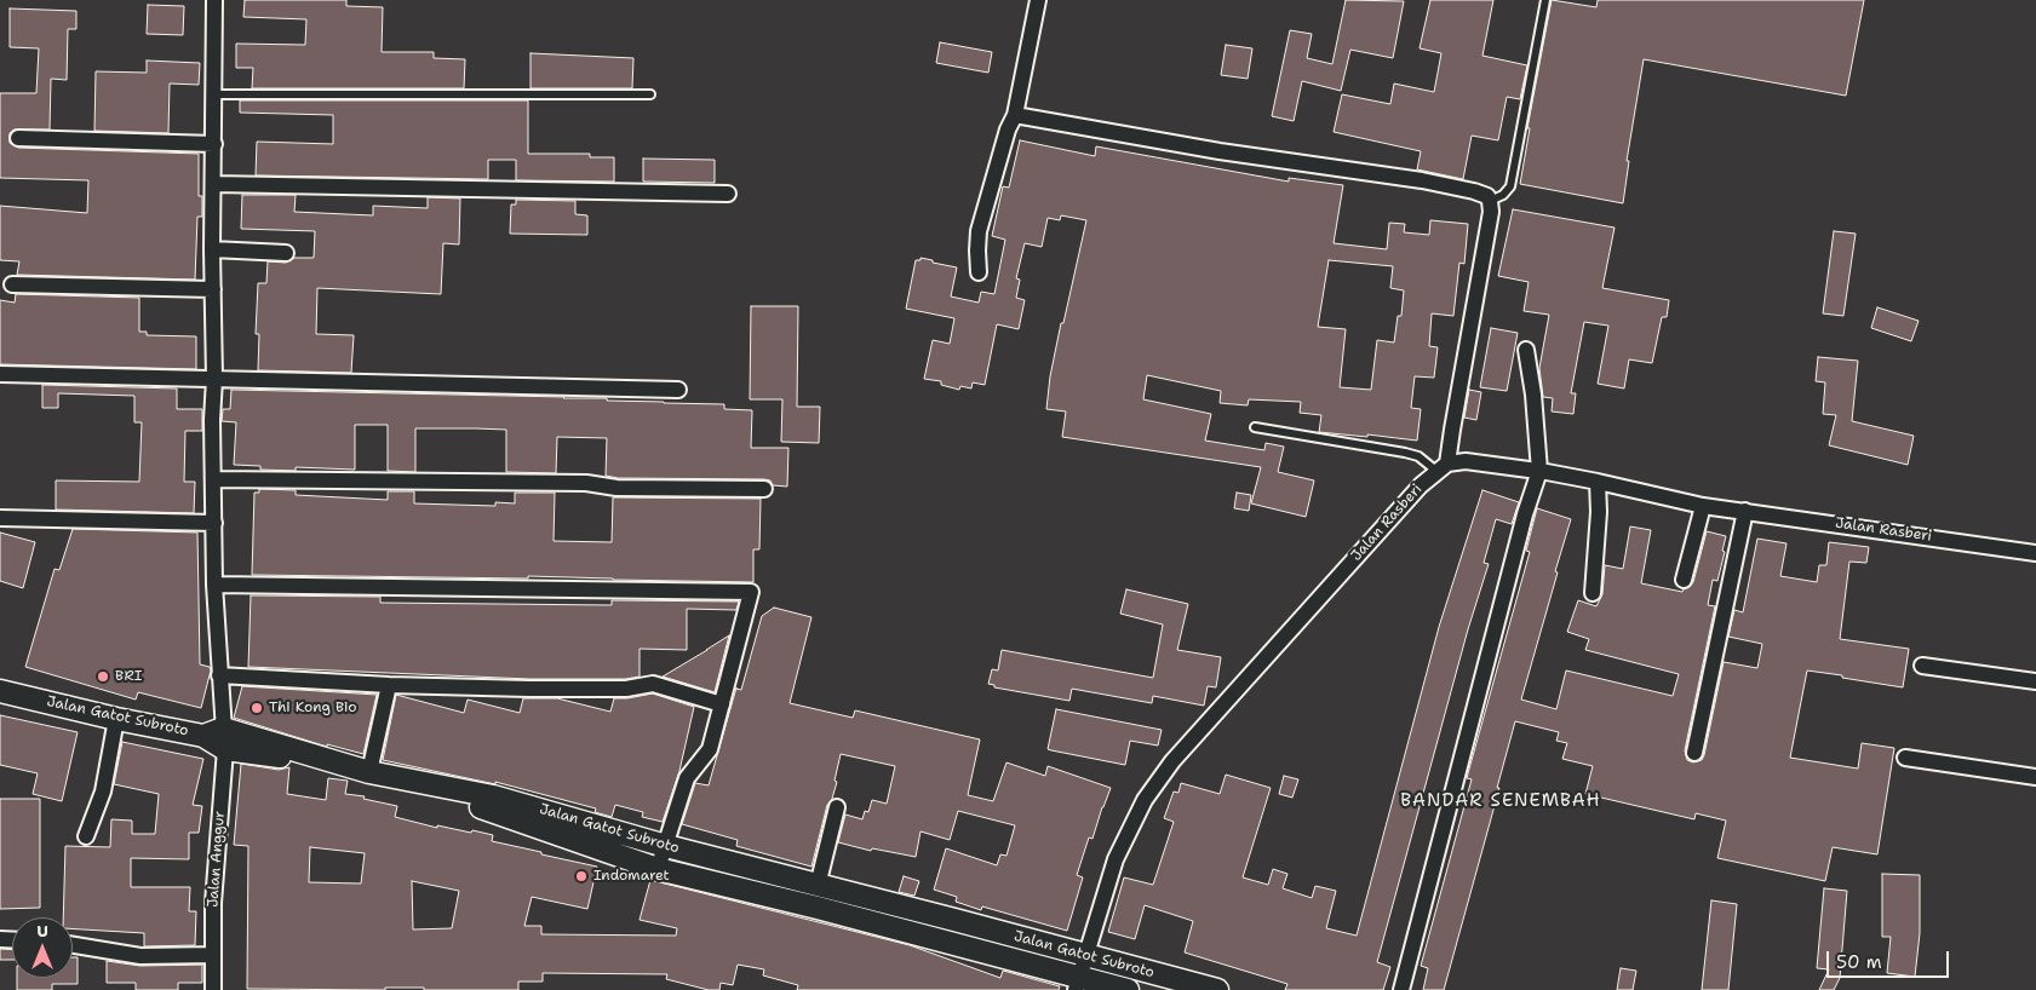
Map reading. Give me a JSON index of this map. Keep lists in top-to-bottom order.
{
  "streets": {
    "main road": ["Jalan Gatot Subroto"],
    "street": ["Jalan Rasberi", "Jalan Anggur"]
  },
  "crossings": [
    ["Jalan Rasberi", "Jalan Gatot Subroto"],
    ["Jalan Gatot Subroto", "Jalan Anggur"]
  ],
  "districts": ["BANDAR SENEMBAH"],
  "places": ["BRI", "Thi Kong Bio", "Indomaret"],
  "scale_bar": "50 m",
  "north": "top"
}
